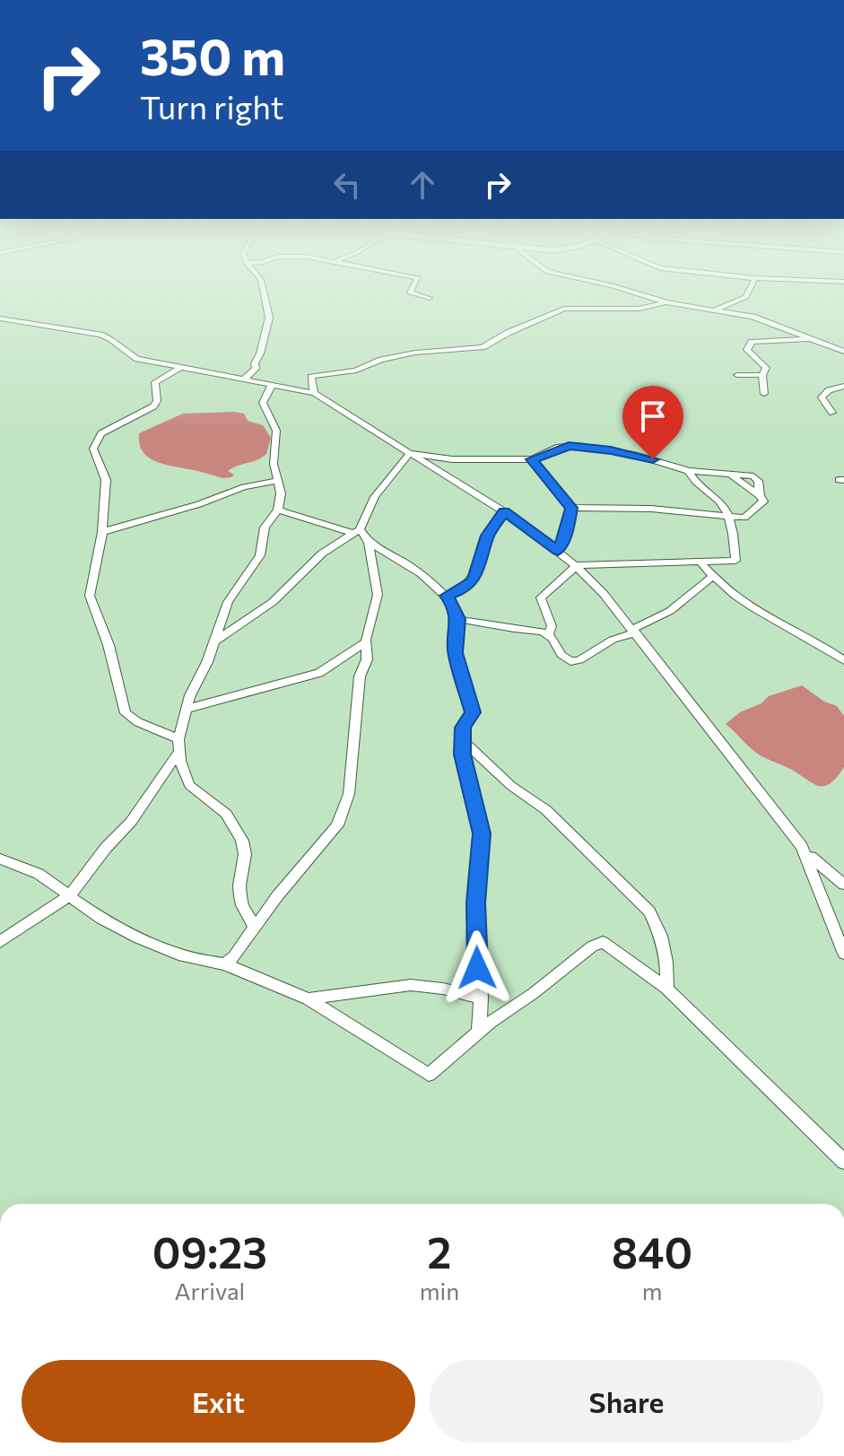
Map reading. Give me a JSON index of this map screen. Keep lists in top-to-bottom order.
{
  "page": {
    "turn": ["350 m", "Turn right"],
    "eta": [
      "09:23",
      "Arrival",
      "2",
      "min",
      "840",
      "m"
    ],
    "buttons": ["Exit", "Share"]
  }
}
